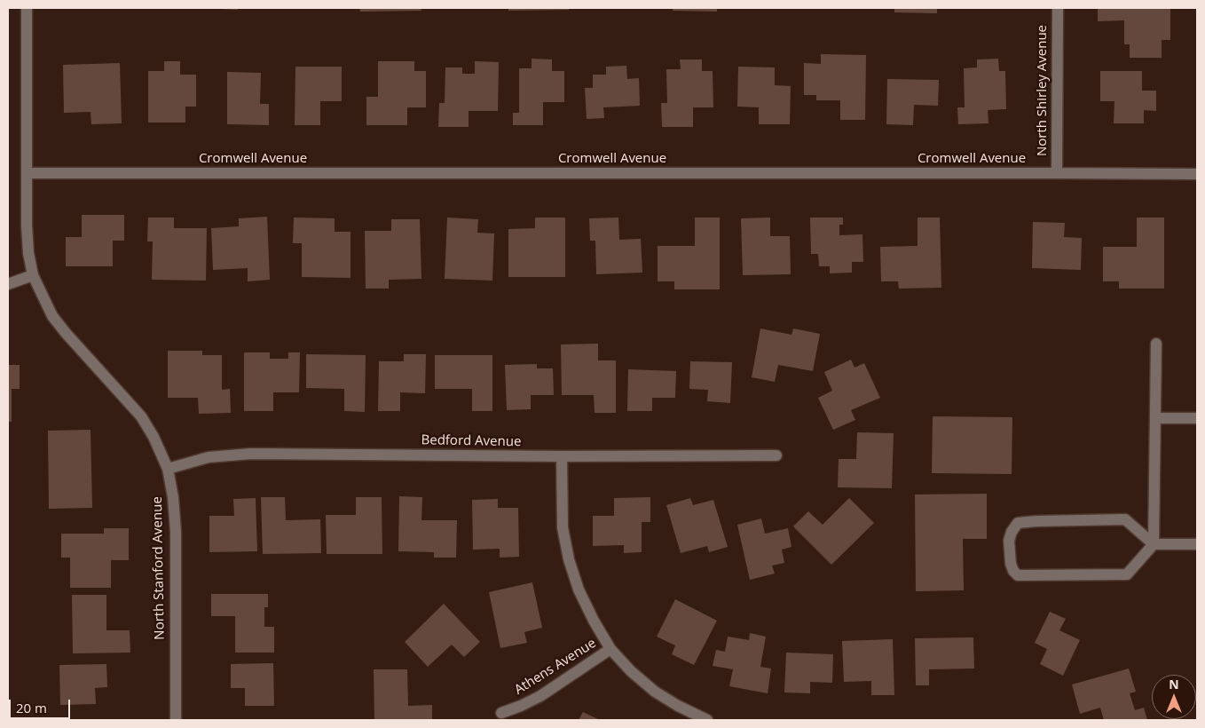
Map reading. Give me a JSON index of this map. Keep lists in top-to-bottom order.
{
  "streets": {
    "street": [
      "North Shirley Avenue",
      "Cromwell Avenue",
      "Bedford Avenue",
      "North Stanford Avenue",
      "Athens Avenue"
    ]
  },
  "crossings": [
    ["North Shirley Avenue", "Cromwell Avenue"],
    ["Cromwell Avenue", "North Stanford Avenue"],
    ["Bedford Avenue", "North Stanford Avenue"]
  ],
  "scale_bar": "20 m",
  "north": "top"
}
